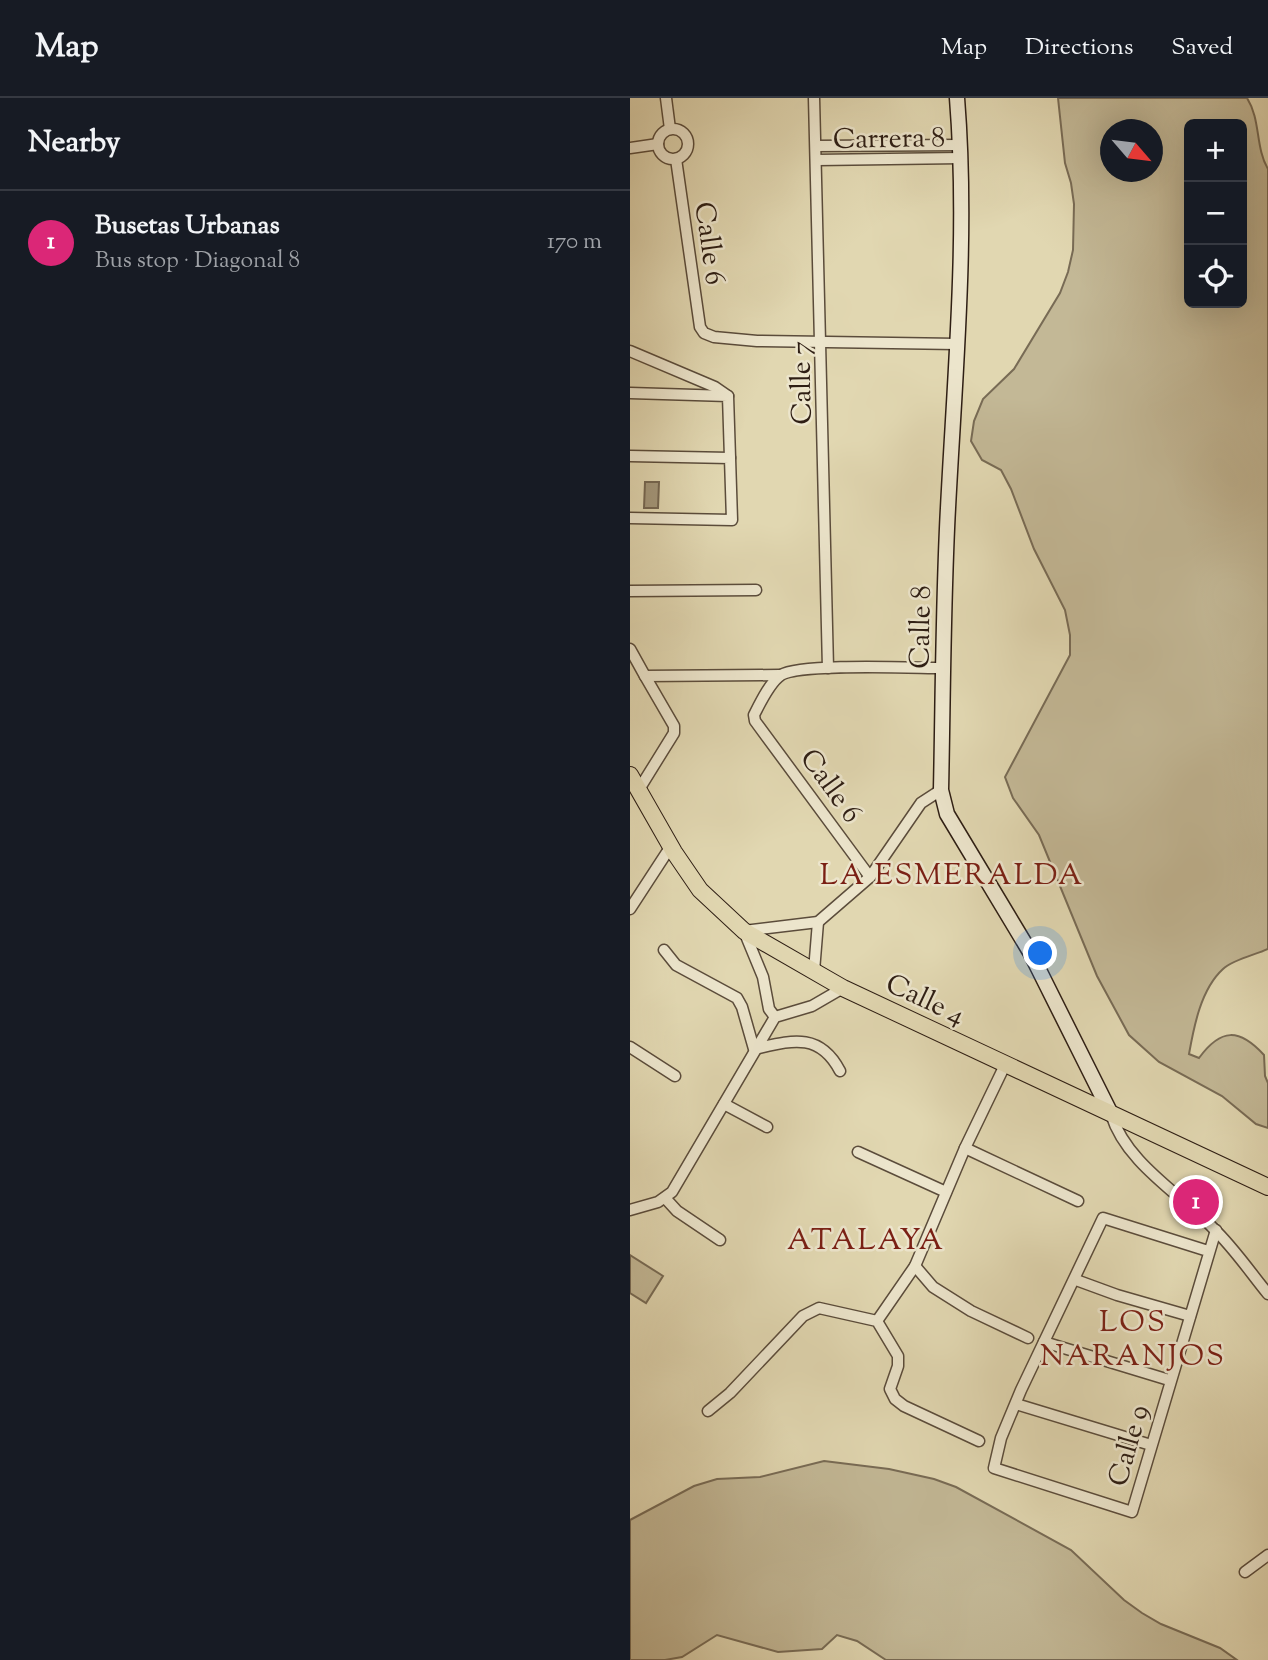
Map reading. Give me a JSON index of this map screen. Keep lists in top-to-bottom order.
{
  "streets": {
    "main road": ["Calle 8", "Calle 4"],
    "street": [
      "Carrera 8",
      "Calle 6",
      "Calle 7",
      "Calle 9"
    ]
  },
  "crossings": [
    ["Carrera 8", "Calle 7"],
    ["Carrera 8", "Calle 8"],
    ["Calle 6", "Calle 7"],
    ["Calle 8", "Calle 4"]
  ],
  "districts": ["LA ESMERALDA", "ATALAYA", "LOS NARANJOS"],
  "north": "bottom right",
  "page": {
    "header": "Map",
    "nav": ["Map", "Directions", "Saved"],
    "heading": "Nearby",
    "map_buttons": ["+", "−"],
    "list": [
      {
        "mark": "1",
        "name": "Busetas Urbanas",
        "note": "Bus stop · Diagonal 8",
        "value": "170 m"
      }
    ],
    "pins": "1"
  }
}
